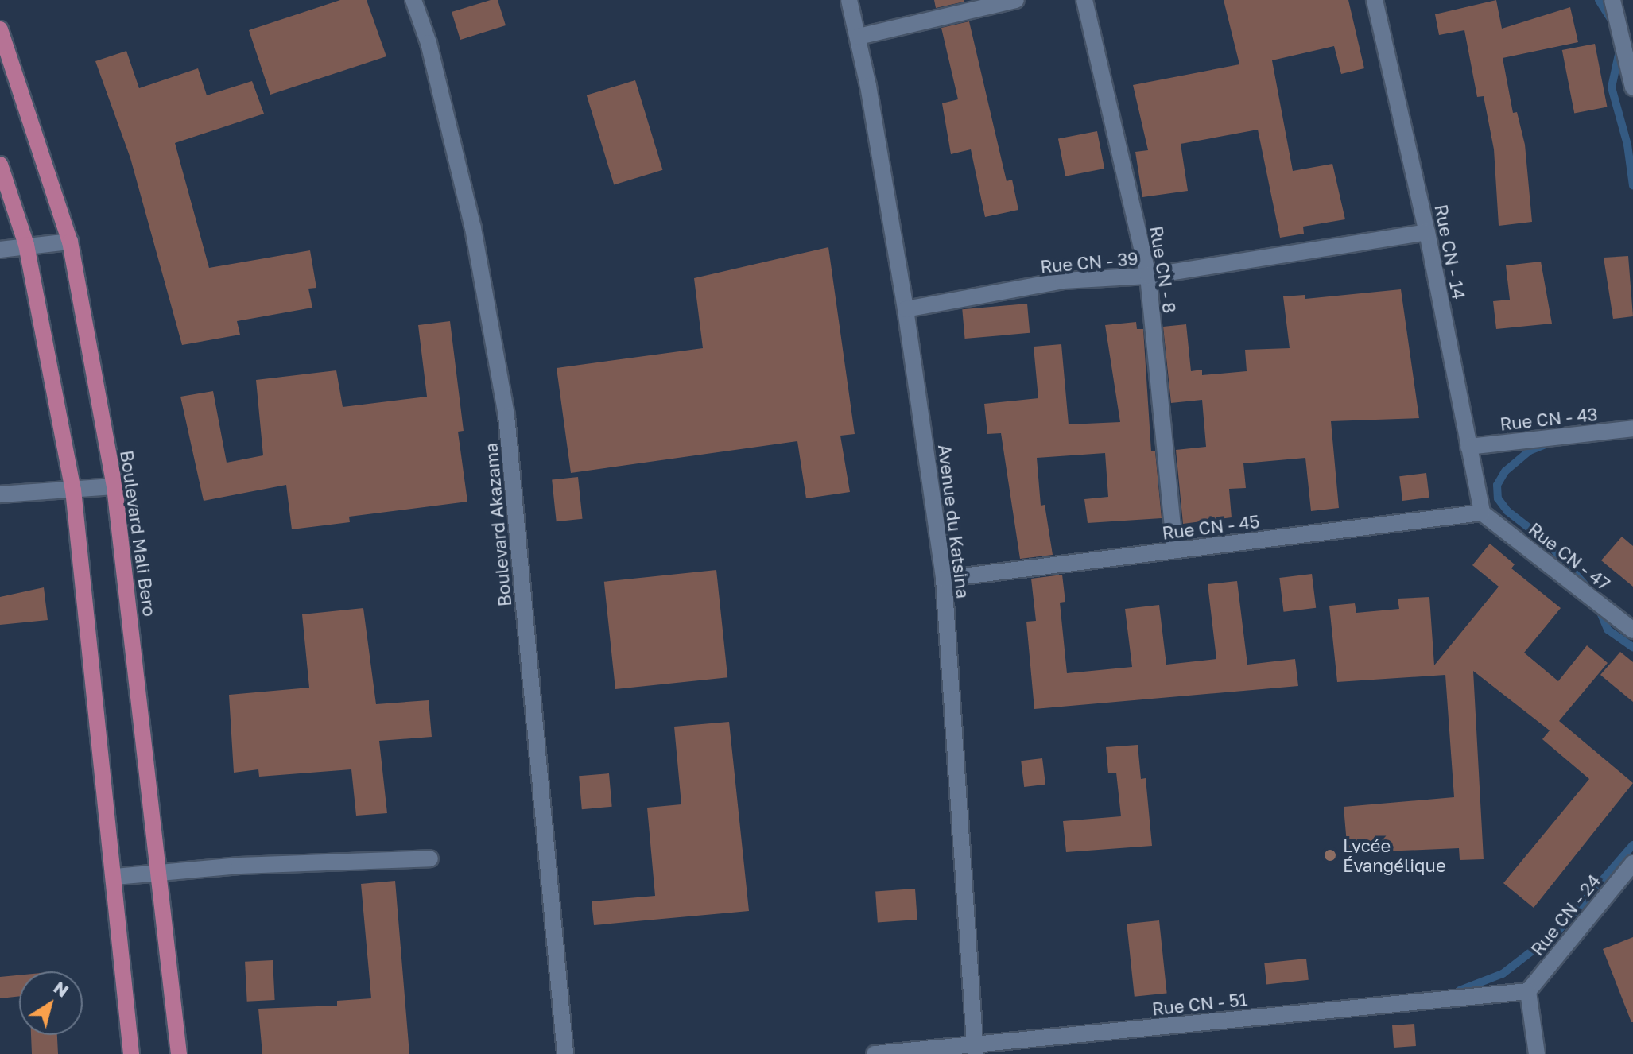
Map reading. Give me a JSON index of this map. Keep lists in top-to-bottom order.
{
  "streets": {
    "main road": ["Boulevard Mali Bero"],
    "street": [
      "Rue CN - 14",
      "Rue CN - 39",
      "Rue CN - 8",
      "Rue CN - 43",
      "Avenue du Katsina",
      "Boulevard Akazama",
      "Rue CN - 45",
      "Rue CN - 47",
      "Rue CN - 24",
      "Rue CN - 51"
    ]
  },
  "crossings": [
    ["Rue CN - 14", "Rue CN - 39"],
    ["Rue CN - 14", "Rue CN - 43"],
    ["Rue CN - 14", "Rue CN - 45"],
    ["Rue CN - 14", "Rue CN - 47"],
    ["Rue CN - 39", "Rue CN - 8"],
    ["Rue CN - 39", "Avenue du Katsina"],
    ["Rue CN - 8", "Rue CN - 45"],
    ["Avenue du Katsina", "Rue CN - 45"],
    ["Avenue du Katsina", "Rue CN - 51"],
    ["Rue CN - 45", "Rue CN - 47"],
    ["Rue CN - 24", "Rue CN - 51"]
  ],
  "places": ["Lycée Évangélique"],
  "north": "top right"
}
